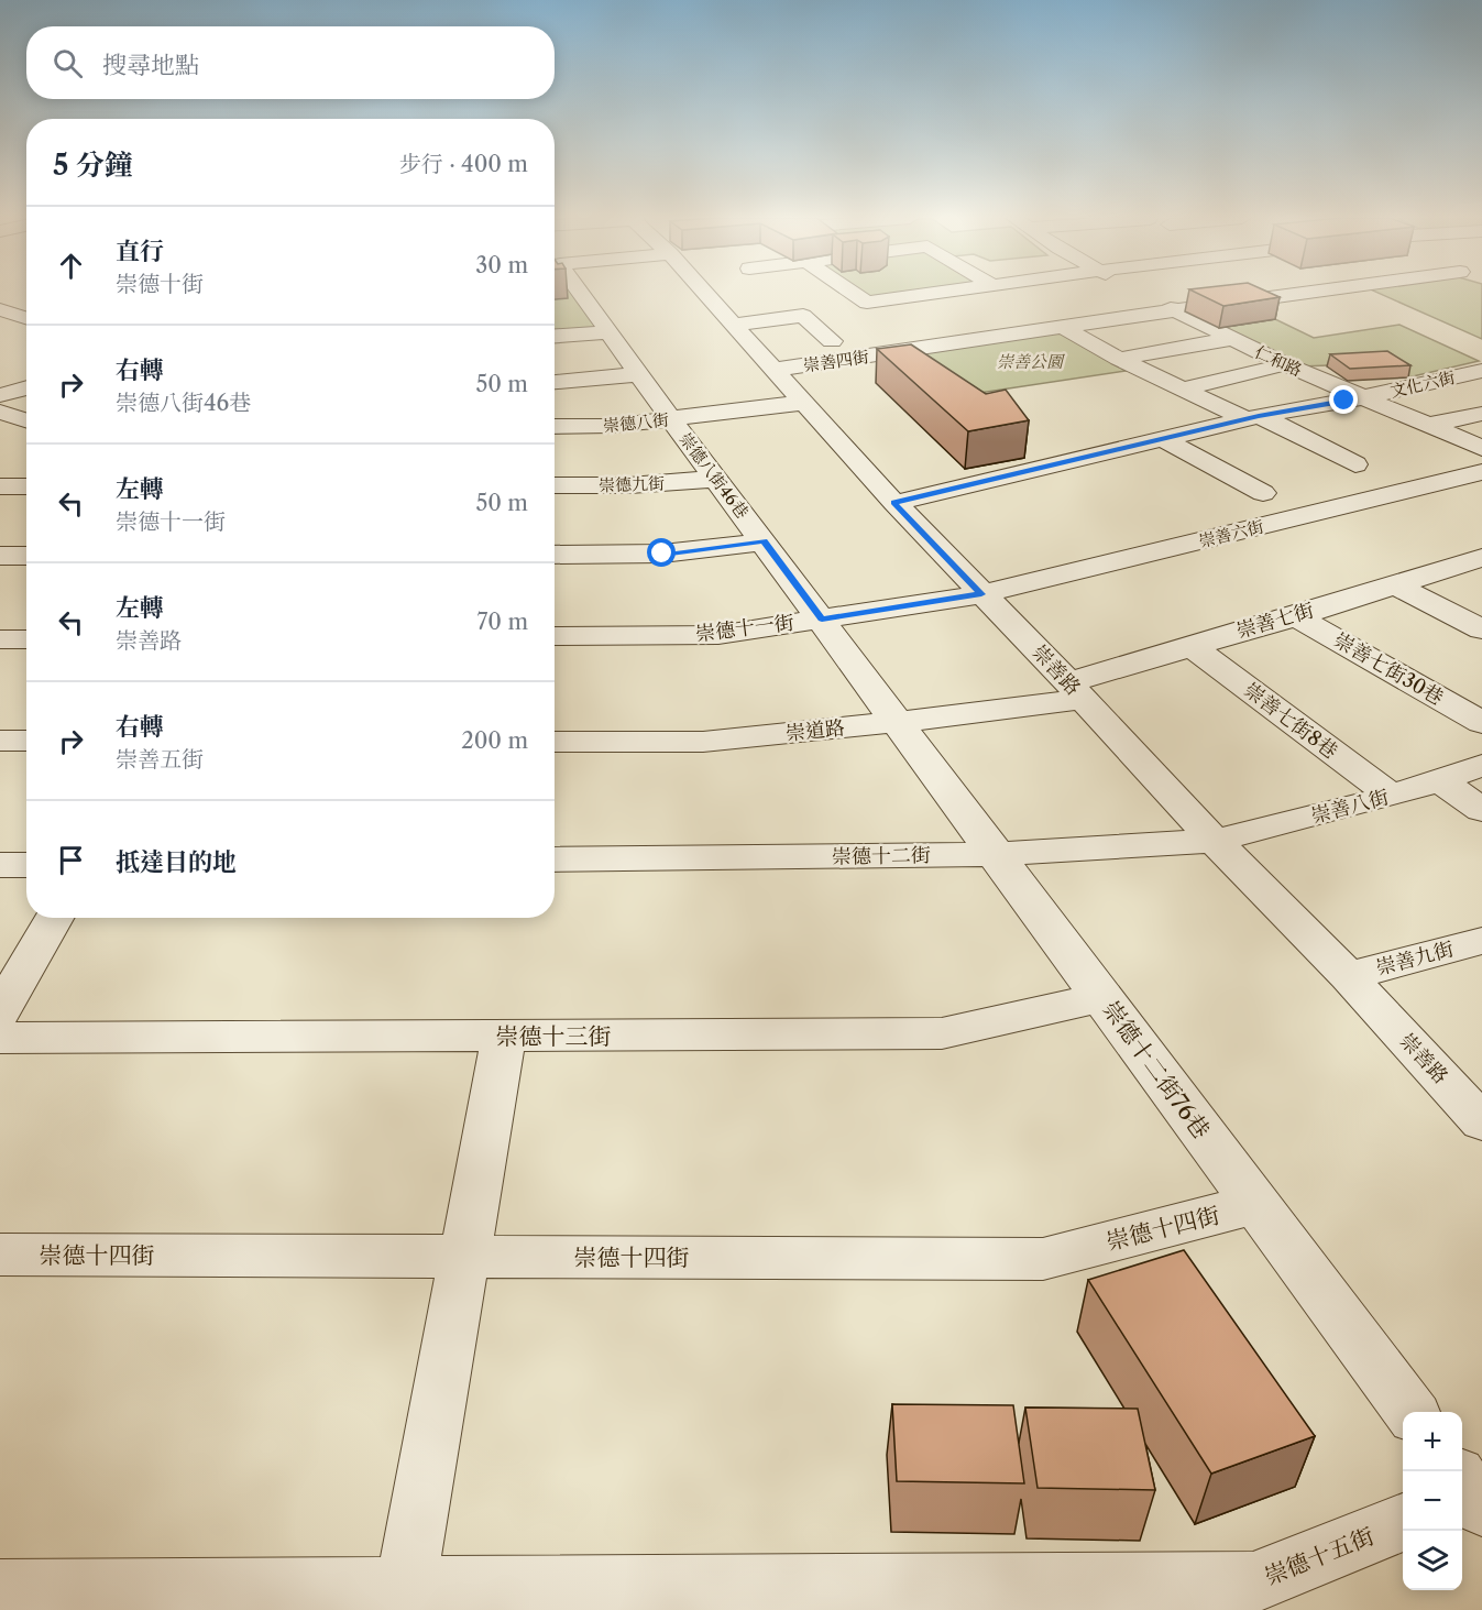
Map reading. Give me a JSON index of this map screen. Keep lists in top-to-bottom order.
{
  "streets": {
    "street": [
      "崇善四街",
      "仁和路",
      "文化六街",
      "崇德八街",
      "崇德八街46巷",
      "崇德九街",
      "崇善六街",
      "崇善七街",
      "崇德十一街",
      "崇善七街30巷",
      "崇善路",
      "崇善七街8巷",
      "崇道路",
      "崇善八街",
      "崇德十二街",
      "崇善九街",
      "崇德十三街",
      "崇德十二街76巷",
      "崇德十四街",
      "崇德十五街"
    ]
  },
  "crossings": [
    ["崇善四街", "仁和路"],
    ["崇善四街", "崇善路"],
    ["仁和路", "文化六街"],
    ["文化六街", "崇善路"],
    ["崇德八街", "崇德八街46巷"],
    ["崇德八街", "崇善路"],
    ["崇德八街46巷", "崇德九街"],
    ["崇德八街46巷", "崇德十一街"],
    ["崇德八街46巷", "崇道路"],
    ["崇德八街46巷", "崇德十二街76巷"],
    ["崇善六街", "崇德十一街"],
    ["崇善六街", "崇善路"],
    ["崇善七街", "崇善七街30巷"],
    ["崇善七街", "崇善路"],
    ["崇善七街", "崇善七街8巷"],
    ["崇善七街", "崇道路"],
    ["崇德十一街", "崇善路"],
    ["崇善路", "崇道路"],
    ["崇善路", "崇善八街"],
    ["崇善路", "崇德十二街"],
    ["崇善路", "崇善九街"],
    ["崇善七街8巷", "崇善八街"],
    ["崇道路", "崇德十二街76巷"],
    ["崇善八街", "崇德十二街"],
    ["崇德十二街", "崇德十二街76巷"],
    ["崇德十三街", "崇德十二街76巷"],
    ["崇德十二街76巷", "崇德十四街"]
  ],
  "parks": ["崇善公園"],
  "page": {
    "search": "搜尋地點",
    "heading": ["5 分鐘", "步行 · 400 m"],
    "list": [
      ["直行", "崇德十街", "30 m"],
      ["右轉", "崇德八街46巷", "50 m"],
      ["左轉", "崇德十一街", "50 m"],
      ["左轉", "崇善路", "70 m"],
      ["右轉", "崇善五街", "200 m"],
      "抵達目的地"
    ],
    "map_buttons": ["+", "−"]
  }
}
